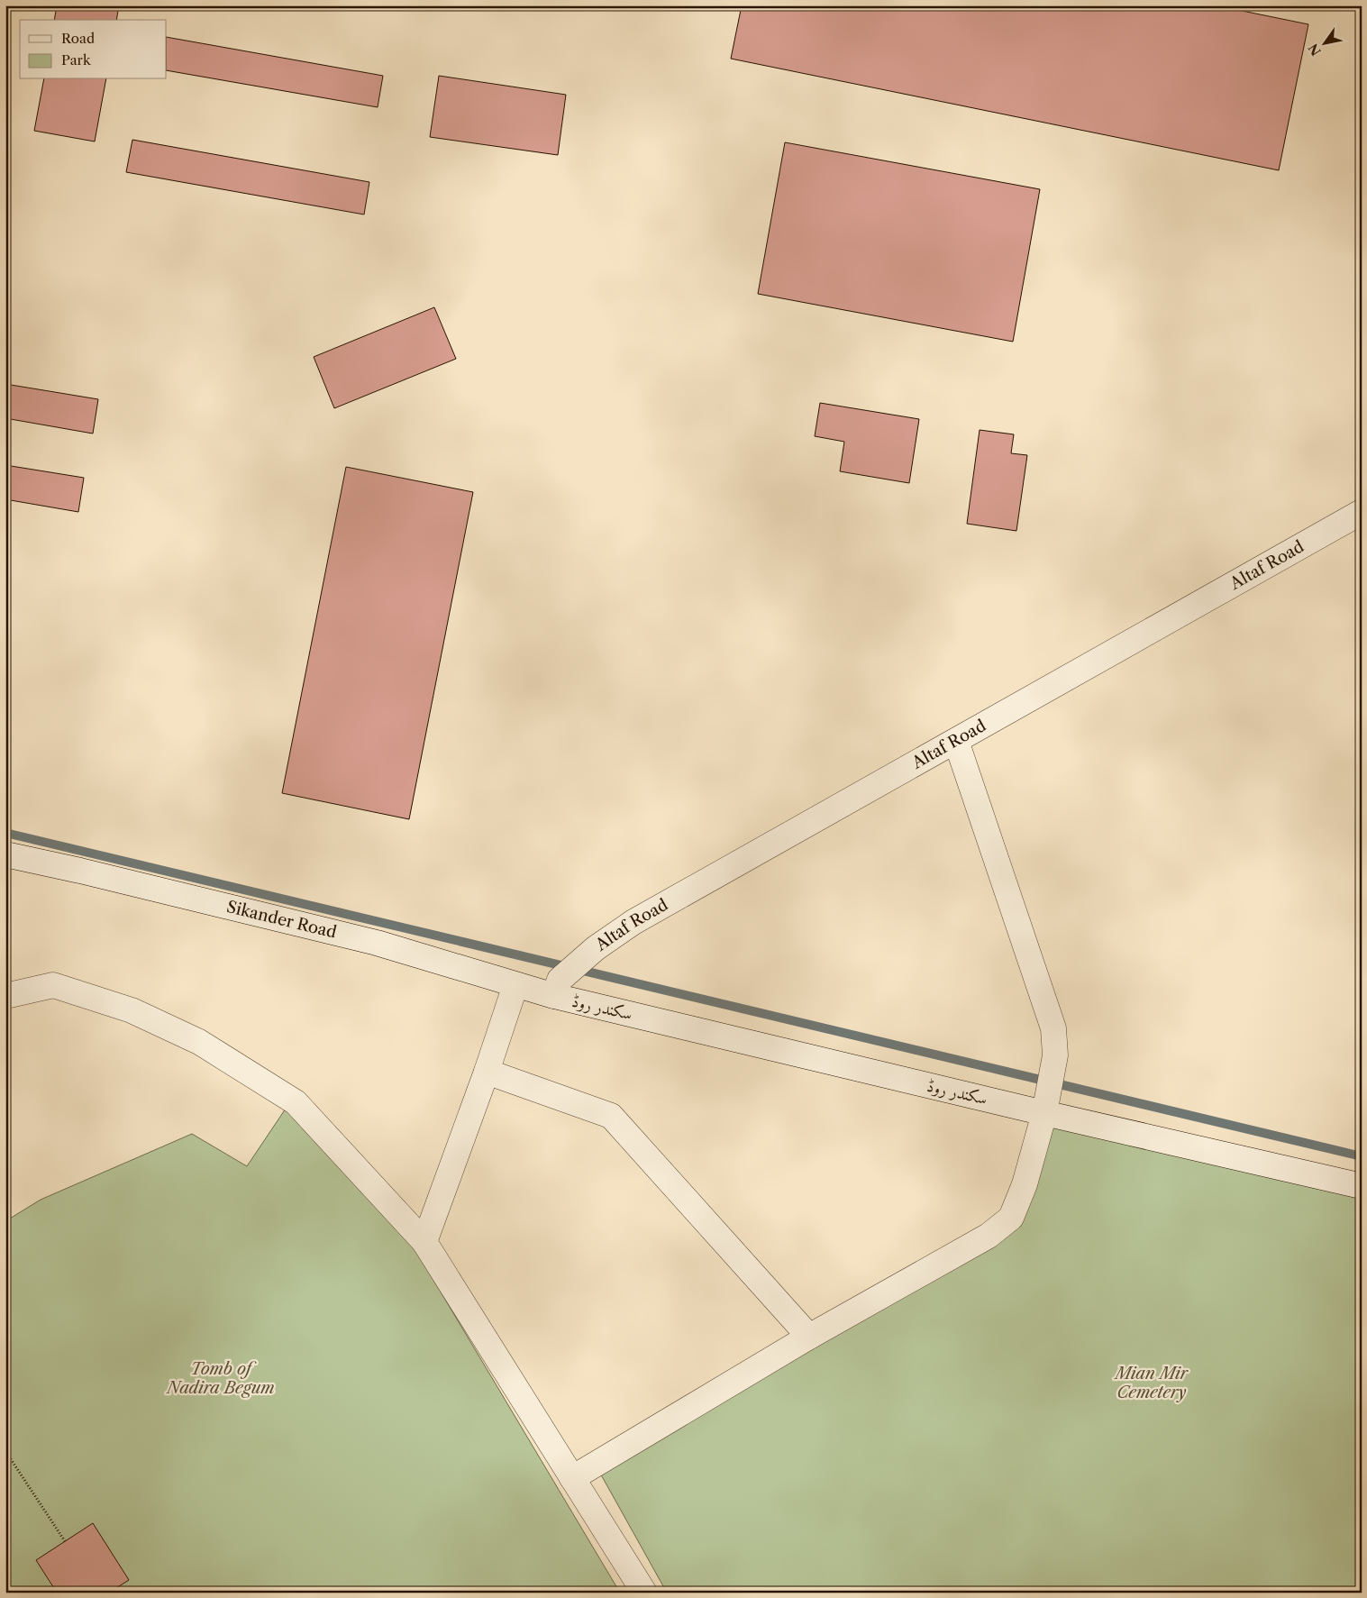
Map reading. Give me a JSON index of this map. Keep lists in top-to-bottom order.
{
  "streets": {
    "street": ["Altaf Road", "Sikander Road", "سکندر روڈ"]
  },
  "crossings": [
    ["Altaf Road", "Sikander Road"],
    ["Altaf Road", "سکندر روڈ"],
    ["Sikander Road", "سکندر روڈ"]
  ],
  "parks": ["Tomb of Nadira Begum", "Mian Mir Cemetery"],
  "legend": ["Road", "Park"],
  "north": "bottom left"
}
